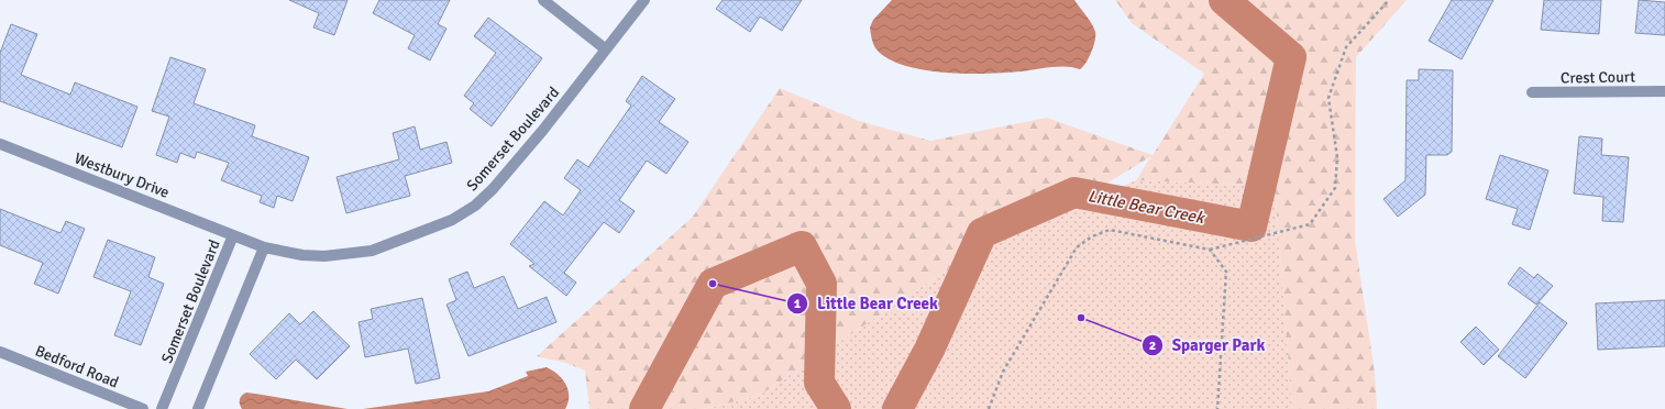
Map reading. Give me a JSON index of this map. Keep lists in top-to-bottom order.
{
  "streets": {
    "street": [
      "Crest Court",
      "Somerset Boulevard",
      "Westbury Drive",
      "Bedford Road"
    ]
  },
  "crossings": [
    ["Somerset Boulevard", "Westbury Drive"]
  ],
  "water": ["Little Bear Creek"],
  "places": ["Little Bear Creek", "Sparger Park"]
}
